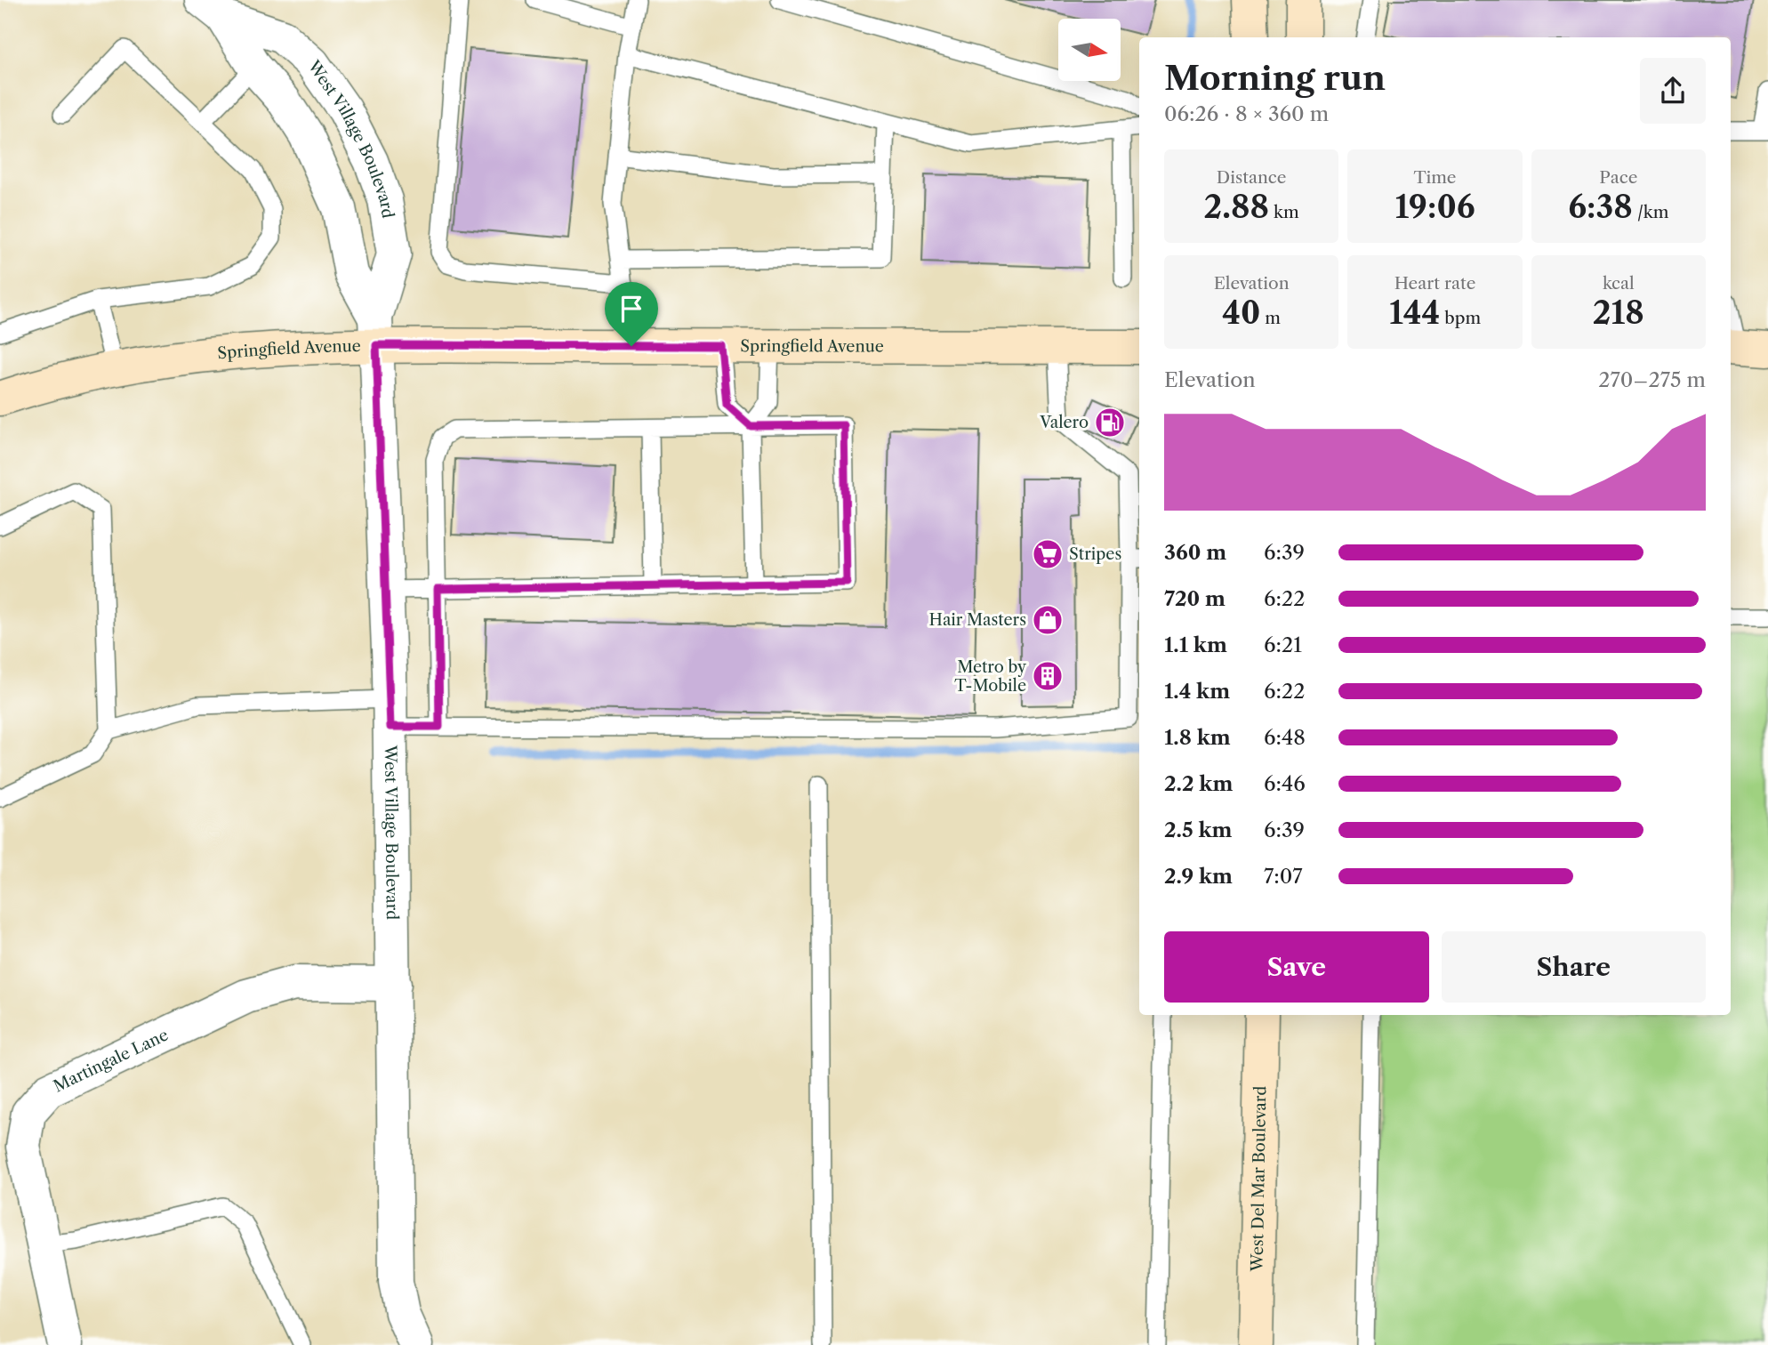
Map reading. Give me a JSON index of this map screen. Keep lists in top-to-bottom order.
{
  "streets": {
    "main road": ["Springfield Avenue", "West Del Mar Boulevard"],
    "street": ["West Village Boulevard", "Martingale Lane"]
  },
  "crossings": [
    ["West Village Boulevard", "Springfield Avenue"],
    ["West Village Boulevard", "Martingale Lane"]
  ],
  "places": {
    "fuel station": ["Valero"],
    "supermarket": ["Stripes"],
    "shop": ["Hair Masters"],
    "building": ["Metro by T-Mobile"]
  },
  "north": "right",
  "page": {
    "heading": ["Morning run", "06:26 · 8 × 360 m"],
    "stats": [
      ["Distance", "2.88 km"],
      ["Time", "19:06"],
      ["Pace", "6:38 /km"],
      ["Elevation", "40 m"],
      ["Heart rate", "144 bpm"],
      ["kcal", "218"]
    ],
    "chart": ["Elevation", "270–275 m"],
    "list": [
      {
        "name": "360 m",
        "note": "6:39"
      },
      {
        "name": "720 m",
        "note": "6:22"
      },
      {
        "name": "1.1 km",
        "note": "6:21"
      },
      {
        "name": "1.4 km",
        "note": "6:22"
      },
      {
        "name": "1.8 km",
        "note": "6:48"
      },
      {
        "name": "2.2 km",
        "note": "6:46"
      },
      {
        "name": "2.5 km",
        "note": "6:39"
      },
      {
        "name": "2.9 km",
        "note": "7:07"
      }
    ],
    "buttons": ["Save", "Share"]
  }
}
